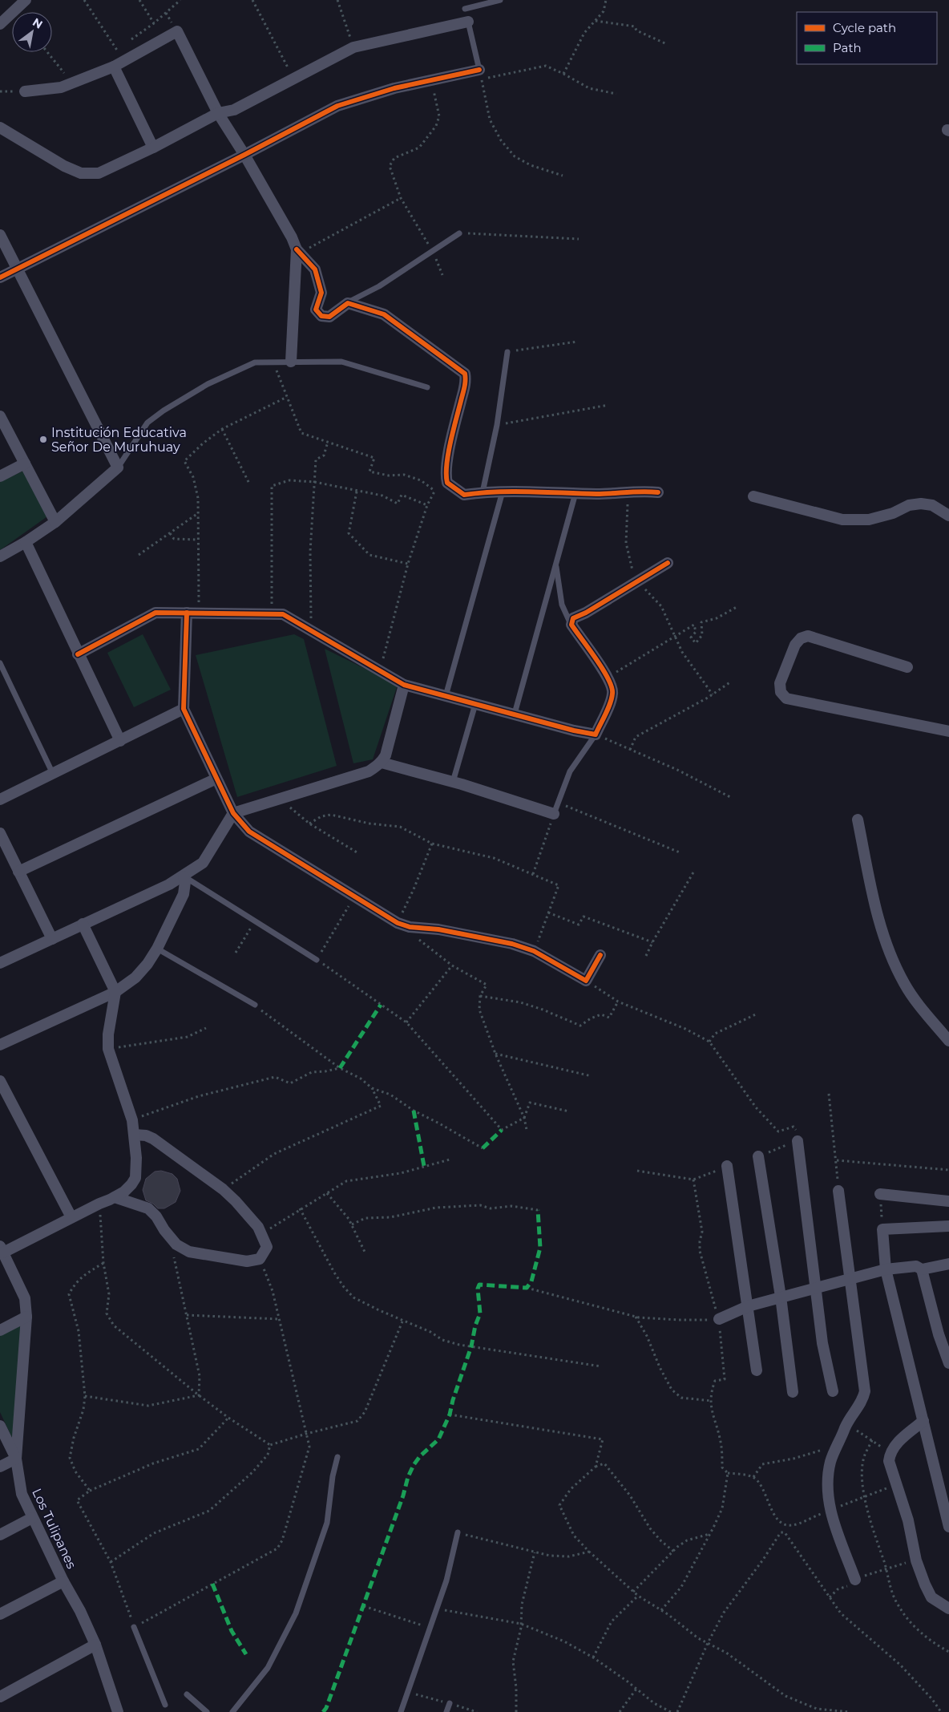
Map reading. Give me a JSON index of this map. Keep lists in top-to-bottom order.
{
  "streets": {
    "street": ["Los Tulipanes"]
  },
  "places": ["Institución Educativa Señor De Muruhuay"],
  "legend": ["Cycle path", "Path"],
  "north": "top right"
}
